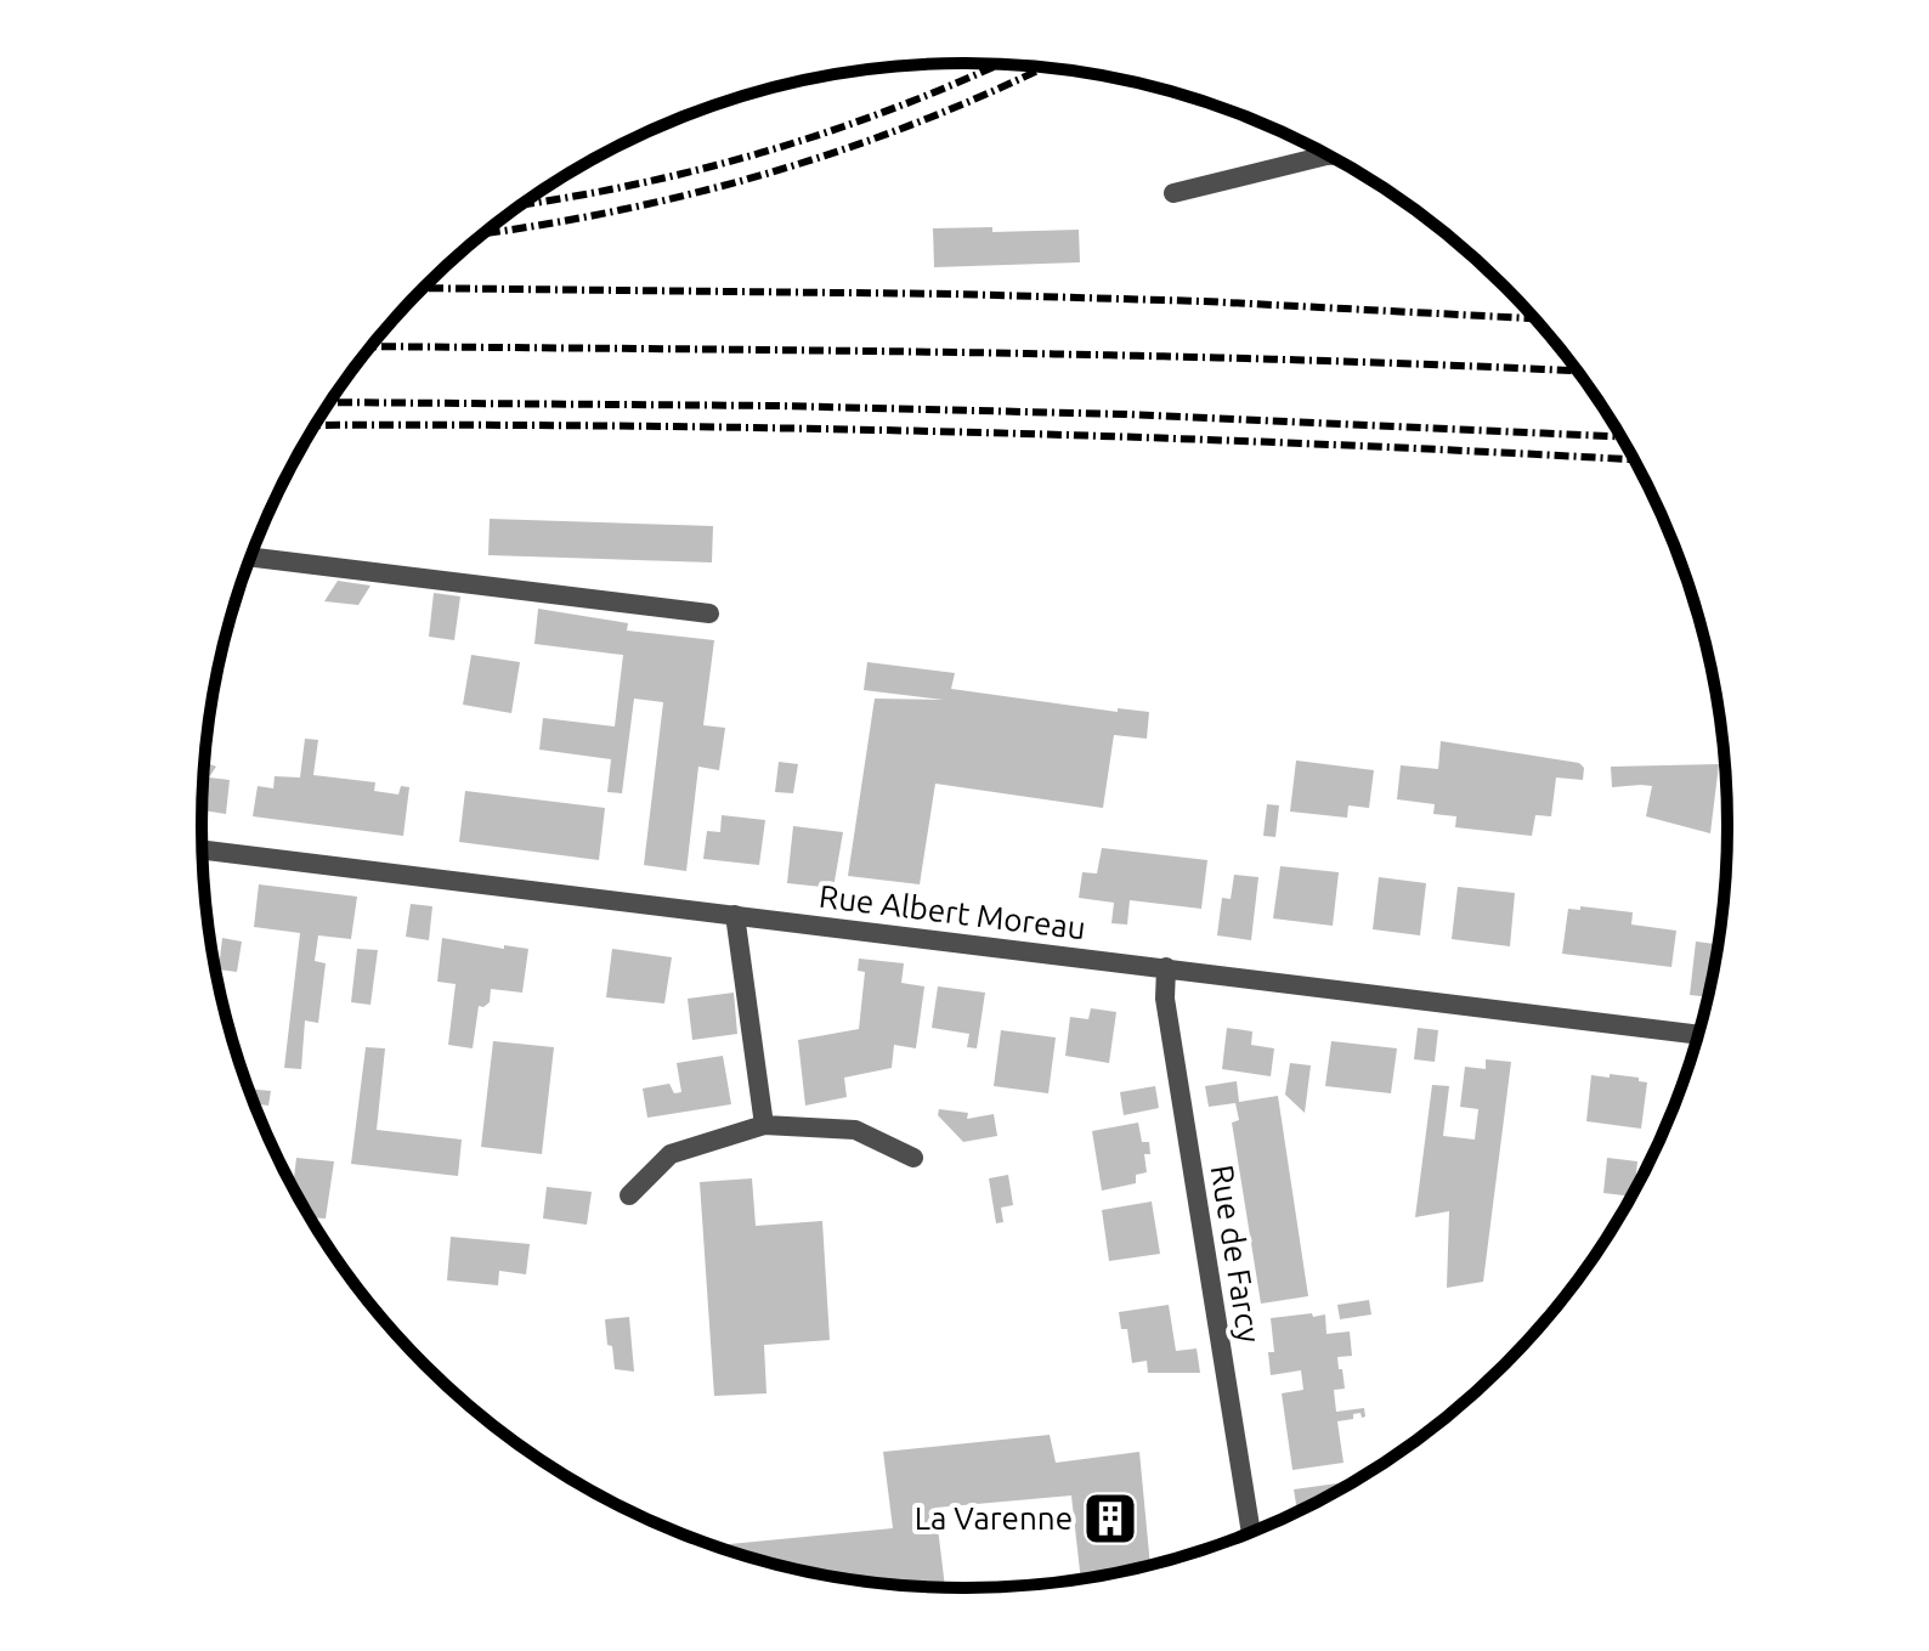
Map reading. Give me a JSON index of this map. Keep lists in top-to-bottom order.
{
  "streets": {
    "street": ["Rue Albert Moreau", "Rue de Farcy"]
  },
  "crossings": [
    ["Rue Albert Moreau", "Rue de Farcy"]
  ],
  "places": {
    "building": ["La Varenne"]
  }
}
